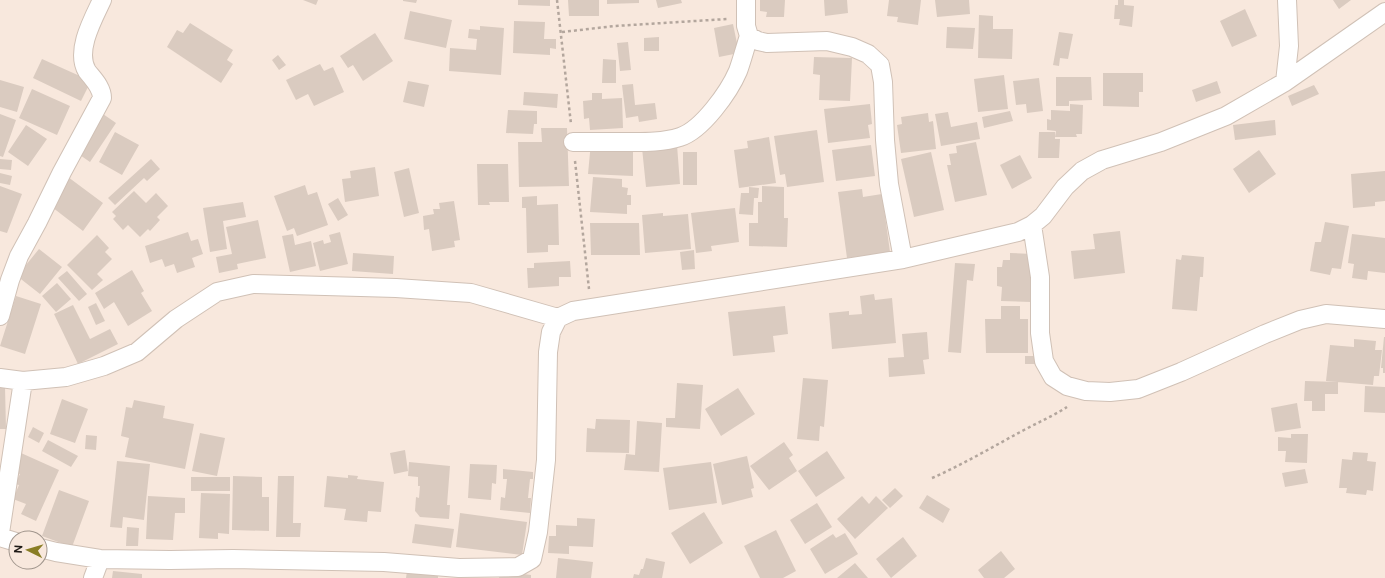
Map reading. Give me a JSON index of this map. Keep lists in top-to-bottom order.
{
  "north": "left"
}
